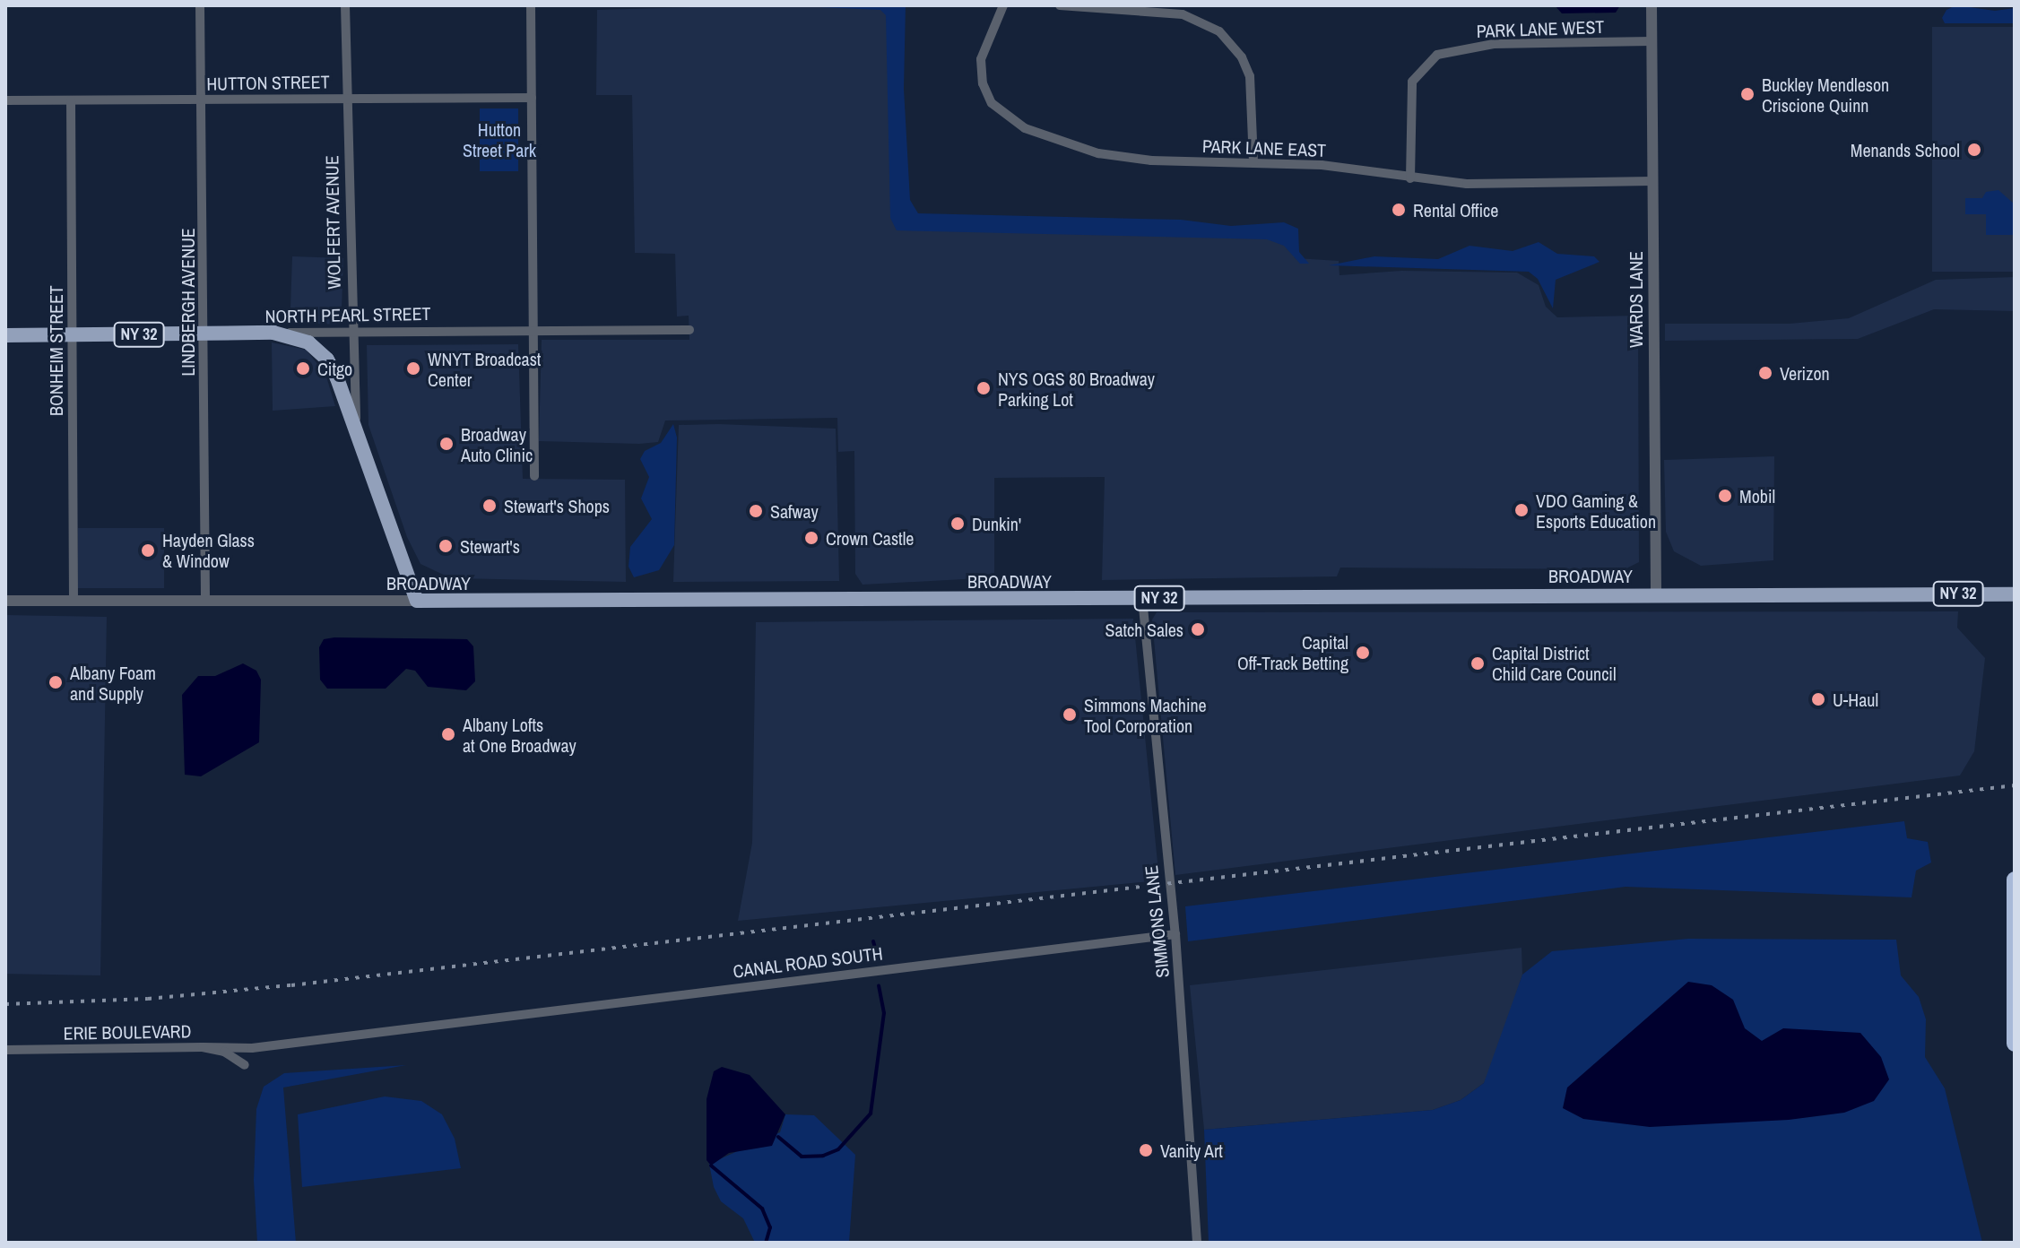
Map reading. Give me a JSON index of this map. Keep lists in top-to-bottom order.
{
  "streets": {
    "main road": [
      "WOLFERT AVENUE",
      "NORTH PEARL STREET",
      "NY 32",
      "BROADWAY"
    ],
    "street": [
      "PARK LANE WEST",
      "HUTTON STREET",
      "PARK LANE EAST",
      "WARDS LANE",
      "LINDBERGH AVENUE",
      "BONHEIM STREET",
      "SIMMONS LANE",
      "CANAL ROAD SOUTH",
      "ERIE BOULEVARD"
    ]
  },
  "crossings": [
    ["PARK LANE WEST", "PARK LANE EAST"],
    ["PARK LANE WEST", "WARDS LANE"],
    ["HUTTON STREET", "WOLFERT AVENUE"],
    ["HUTTON STREET", "LINDBERGH AVENUE"],
    ["HUTTON STREET", "BONHEIM STREET"],
    ["PARK LANE EAST", "WARDS LANE"],
    ["WOLFERT AVENUE", "NORTH PEARL STREET"],
    ["WOLFERT AVENUE", "NY 32"],
    ["WOLFERT AVENUE", "BROADWAY"],
    ["WARDS LANE", "BROADWAY"],
    ["LINDBERGH AVENUE", "NORTH PEARL STREET"],
    ["LINDBERGH AVENUE", "BROADWAY"],
    ["NORTH PEARL STREET", "NY 32"],
    ["NORTH PEARL STREET", "BONHEIM STREET"],
    ["BONHEIM STREET", "BROADWAY"],
    ["BROADWAY", "SIMMONS LANE"],
    ["SIMMONS LANE", "CANAL ROAD SOUTH"],
    ["CANAL ROAD SOUTH", "ERIE BOULEVARD"]
  ],
  "parks": ["Hutton Street Park"],
  "places": [
    "Buckley Mendleson Criscione Quinn",
    "Menands School",
    "Rental Office",
    "Citgo",
    "WNYT Broadcast Center",
    "Verizon",
    "NYS OGS 80 Broadway Parking Lot",
    "Broadway Auto Clinic",
    "Mobil",
    "Stewart's Shops",
    "VDO Gaming & Esports Education",
    "Safway",
    "Dunkin'",
    "Crown Castle",
    "Stewart's",
    "Hayden Glass & Window",
    "Satch Sales",
    "Capital Off-Track Betting",
    "Capital District Child Care Council",
    "Albany Foam and Supply",
    "U-Haul",
    "Simmons Machine Tool Corporation",
    "Albany Lofts at One Broadway",
    "Vanity Art"
  ]
}
